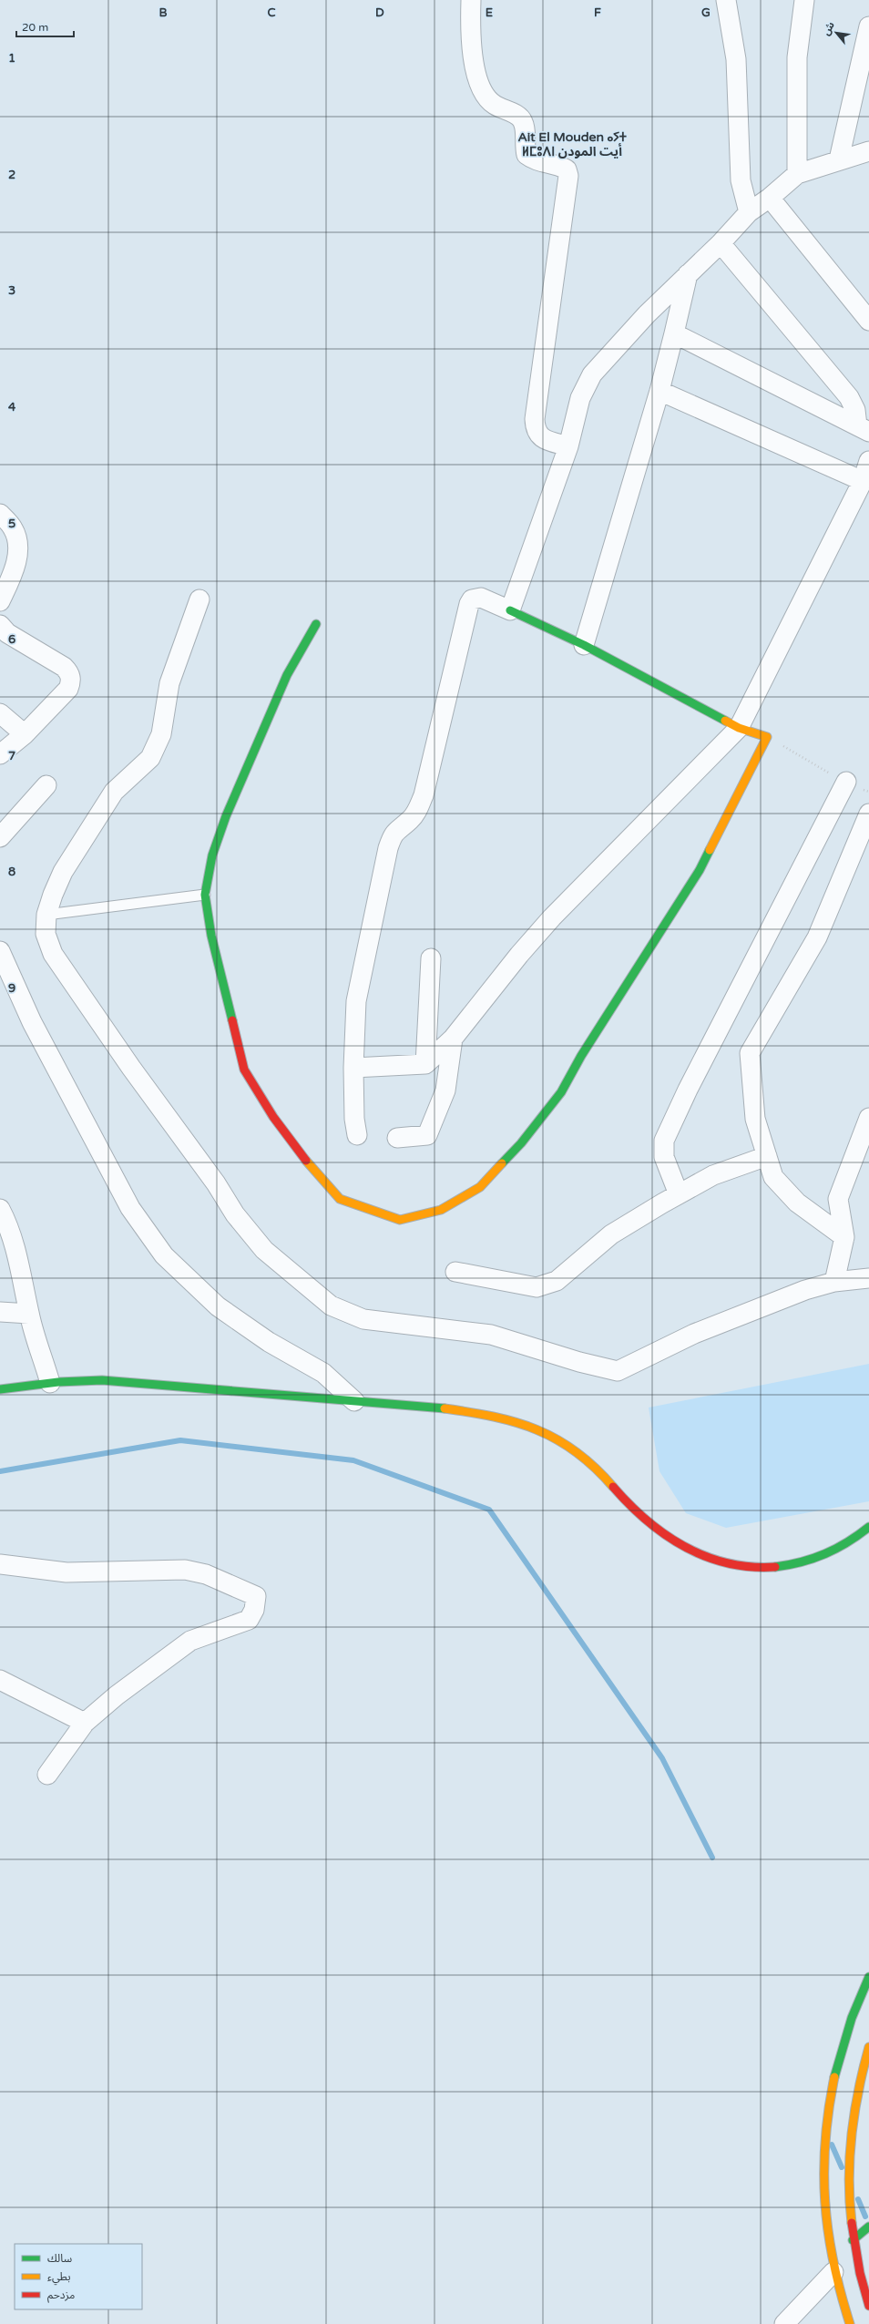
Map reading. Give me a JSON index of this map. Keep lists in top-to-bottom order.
{
  "districts": ["Ait El Mouden ⴰⵢⵜ ⵍⵎⵓⴷⵏ أيت المودن"],
  "legend": ["سالك", "بطيء", "مزدحم"],
  "scale_bar": "20 m",
  "north": "top left",
  "grid": {
    "columns": [
      "B",
      "C",
      "D",
      "E",
      "F",
      "G"
    ],
    "rows": [
      "1",
      "2",
      "3",
      "4",
      "5",
      "6",
      "7",
      "8",
      "9"
    ]
  }
}
